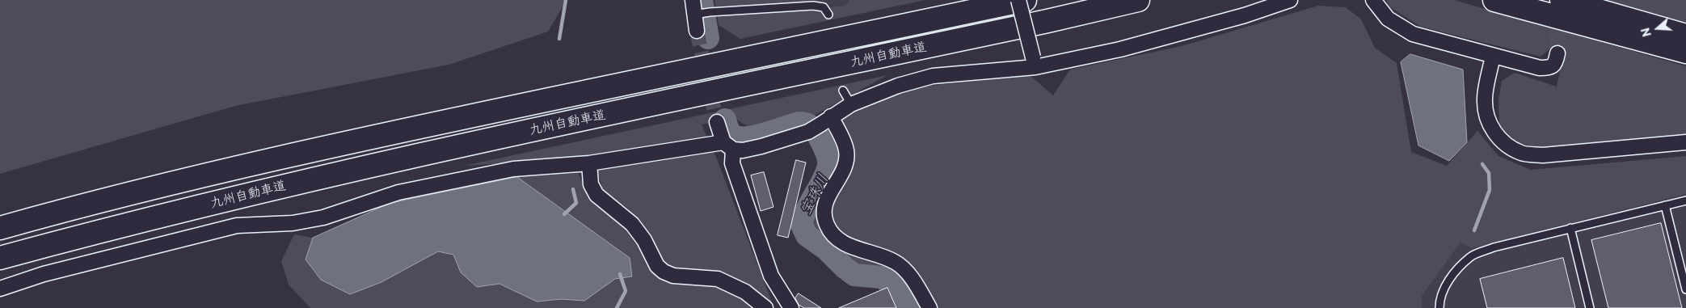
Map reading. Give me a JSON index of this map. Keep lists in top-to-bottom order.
{
  "streets": {
    "main road": ["九州自動車道"]
  },
  "water": ["宝珠川"],
  "north": "left"
}
